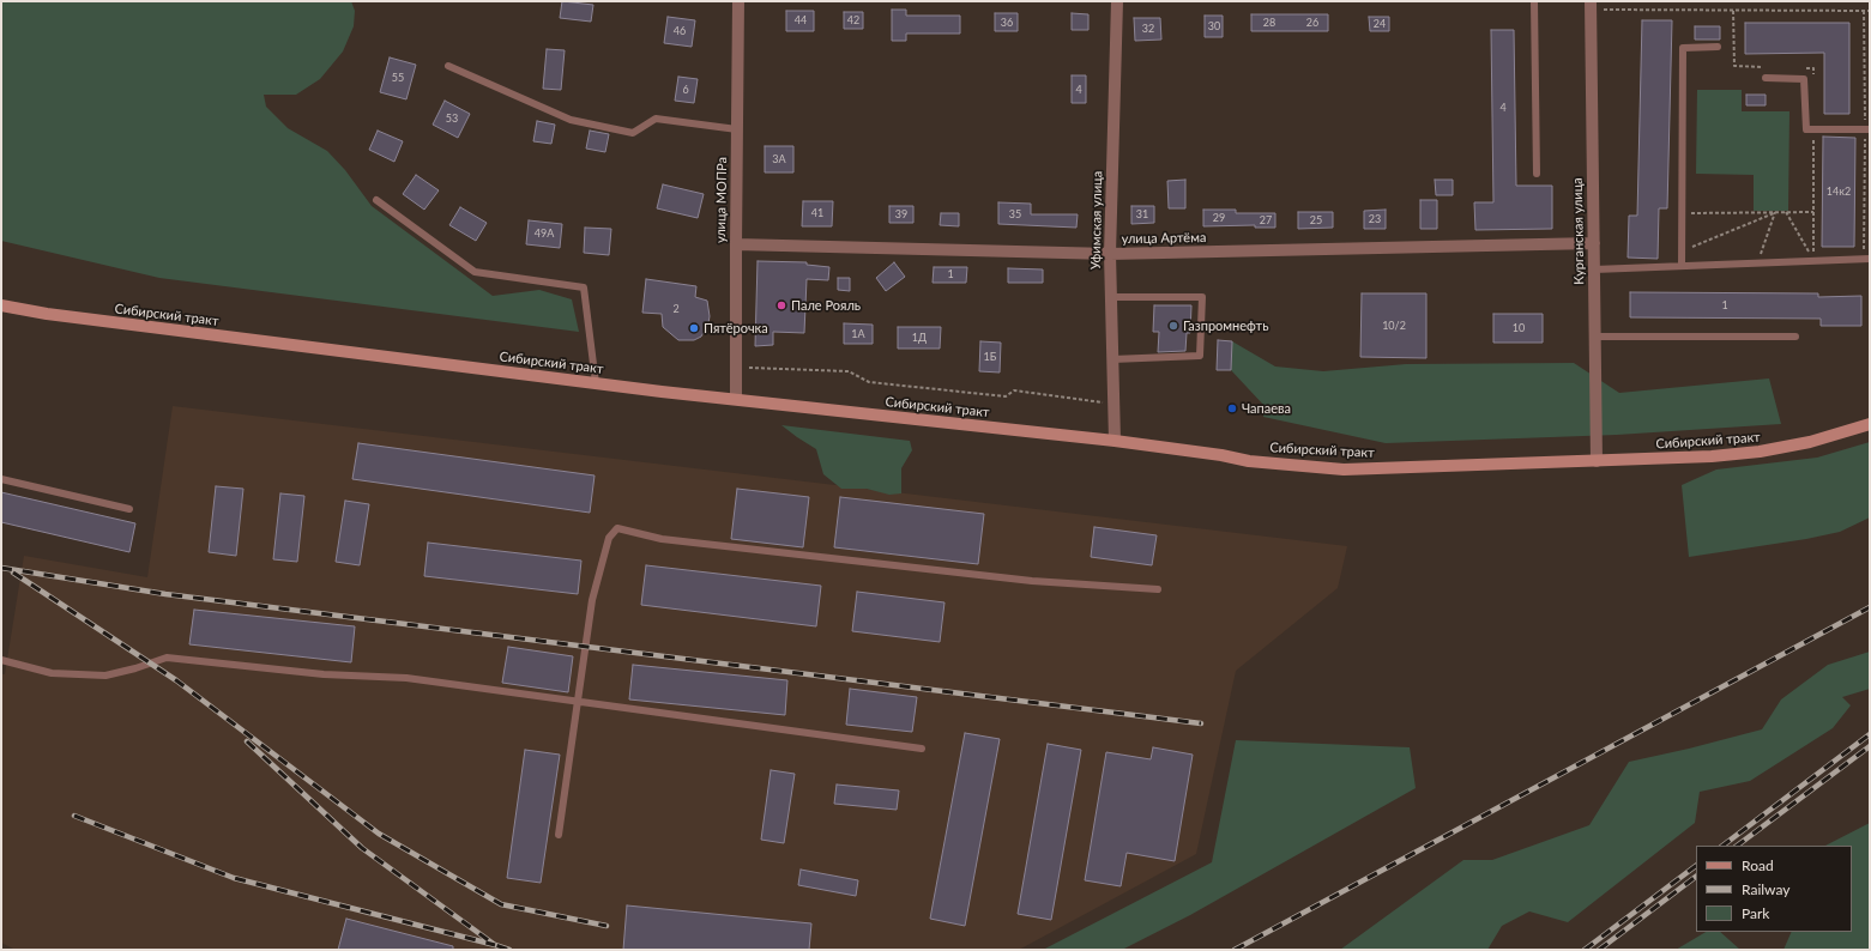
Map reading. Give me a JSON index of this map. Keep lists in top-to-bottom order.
{
  "streets": {
    "main road": ["Сибирский тракт"],
    "street": [
      "улица МОПРа",
      "Уфимская улица",
      "Курганская улица",
      "улица Артёма"
    ]
  },
  "crossings": [
    ["улица МОПРа", "улица Артёма"],
    ["улица МОПРа", "Сибирский тракт"],
    ["Уфимская улица", "улица Артёма"],
    ["Уфимская улица", "Сибирский тракт"],
    ["Курганская улица", "улица Артёма"],
    ["Курганская улица", "Сибирский тракт"]
  ],
  "places": [
    "Пале Рояль",
    "Газпромнефть",
    "Пятёрочка",
    "Чапаева"
  ],
  "house_numbers": [
    "44",
    "42",
    "36",
    "28",
    "26",
    "24",
    "30",
    "32",
    "46",
    "55",
    "6",
    "4",
    "4",
    "53",
    "3А",
    "14к2",
    "41",
    "39",
    "35",
    "31",
    "29",
    "23",
    "27",
    "25",
    "49А",
    "1",
    "1",
    "2",
    "10/2",
    "10",
    "1А",
    "1Д",
    "1Б"
  ],
  "legend": ["Road", "Railway", "Park"]
}
